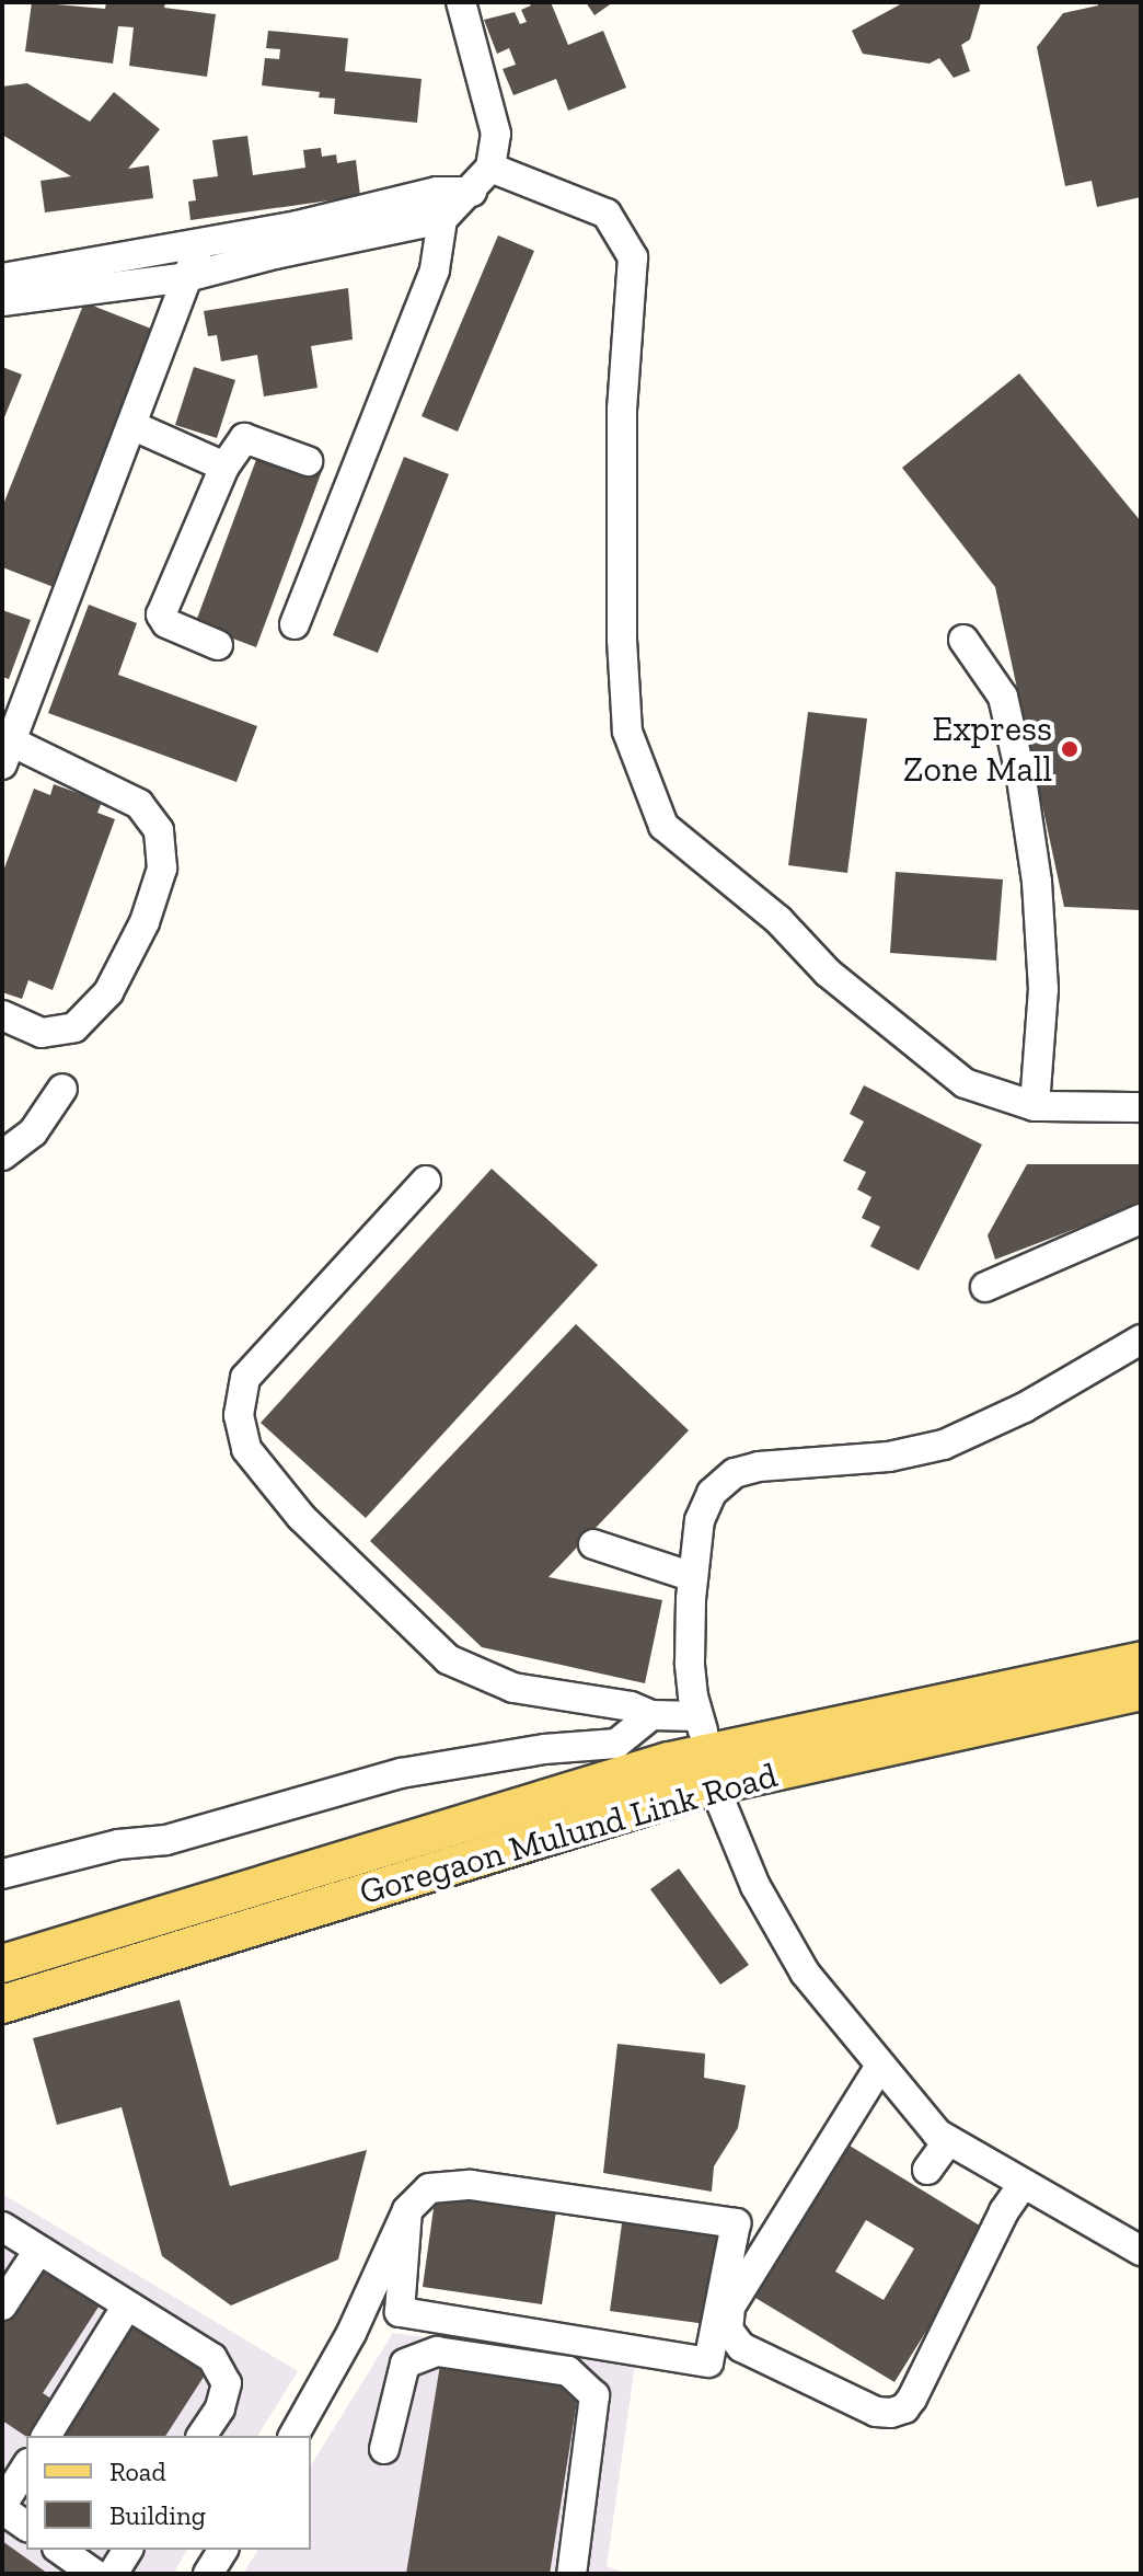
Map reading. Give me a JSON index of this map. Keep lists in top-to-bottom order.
{
  "streets": {
    "main road": ["Goregaon Mulund Link Road"]
  },
  "places": ["Express Zone Mall"],
  "legend": ["Road", "Building"]
}
